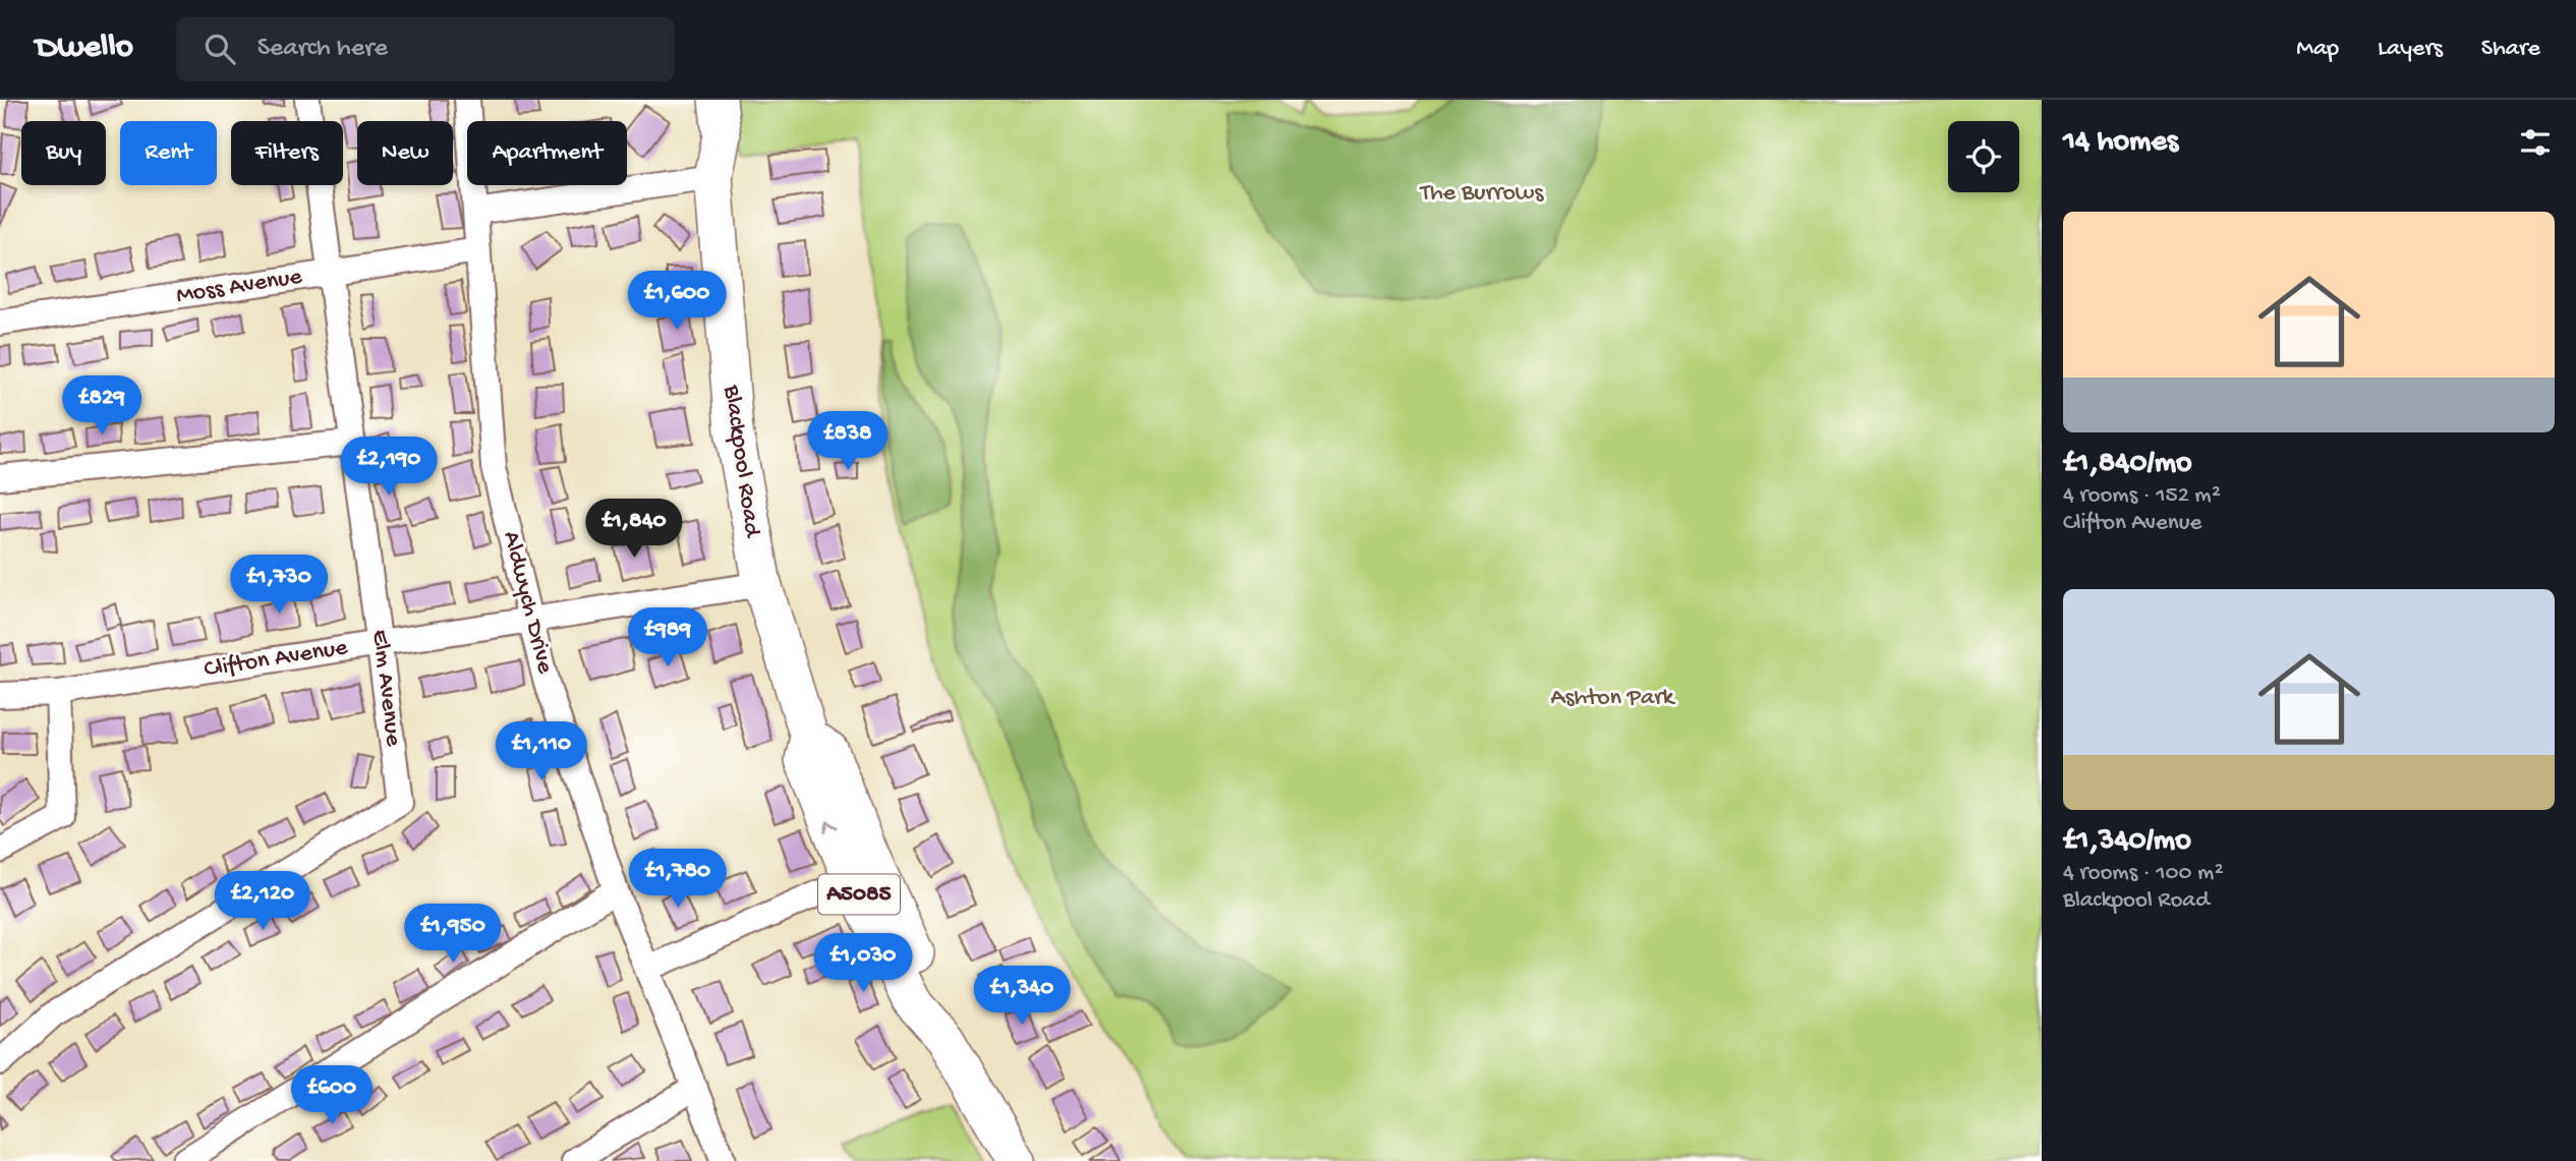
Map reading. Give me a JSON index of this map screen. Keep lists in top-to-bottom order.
{
  "streets": {
    "highway": ["Blackpool Road", "A5085"],
    "street": [
      "Moss Avenue",
      "Aldwych Drive",
      "Clifton Avenue",
      "Elm Avenue"
    ]
  },
  "crossings": [
    ["Moss Avenue", "Aldwych Drive"],
    ["Moss Avenue", "Elm Avenue"],
    ["Blackpool Road", "Clifton Avenue"],
    ["Aldwych Drive", "Clifton Avenue"],
    ["Clifton Avenue", "Elm Avenue"]
  ],
  "parks": ["The Burrows", "Ashton Park"],
  "page": {
    "header": "Dwello",
    "search": "Search here",
    "nav": ["Map", "Layers", "Share"],
    "heading": "14 homes",
    "chip": [
      "Buy",
      "Rent",
      "Filters",
      "New",
      "Apartment"
    ],
    "list": [
      {
        "name": "£1,840/mo",
        "note": "4 rooms · 152 m² · Clifton Avenue"
      },
      {
        "name": "£1,340/mo",
        "note": "4 rooms · 100 m² · Blackpool Road"
      }
    ],
    "price": [
      "£1,600",
      "£829",
      "£838",
      "£2,190",
      "£1,840",
      "£1,730",
      "£989",
      "£1,110",
      "£1,780",
      "£2,120",
      "£1,950",
      "£1,030",
      "£1,340",
      "£600"
    ]
  }
}
